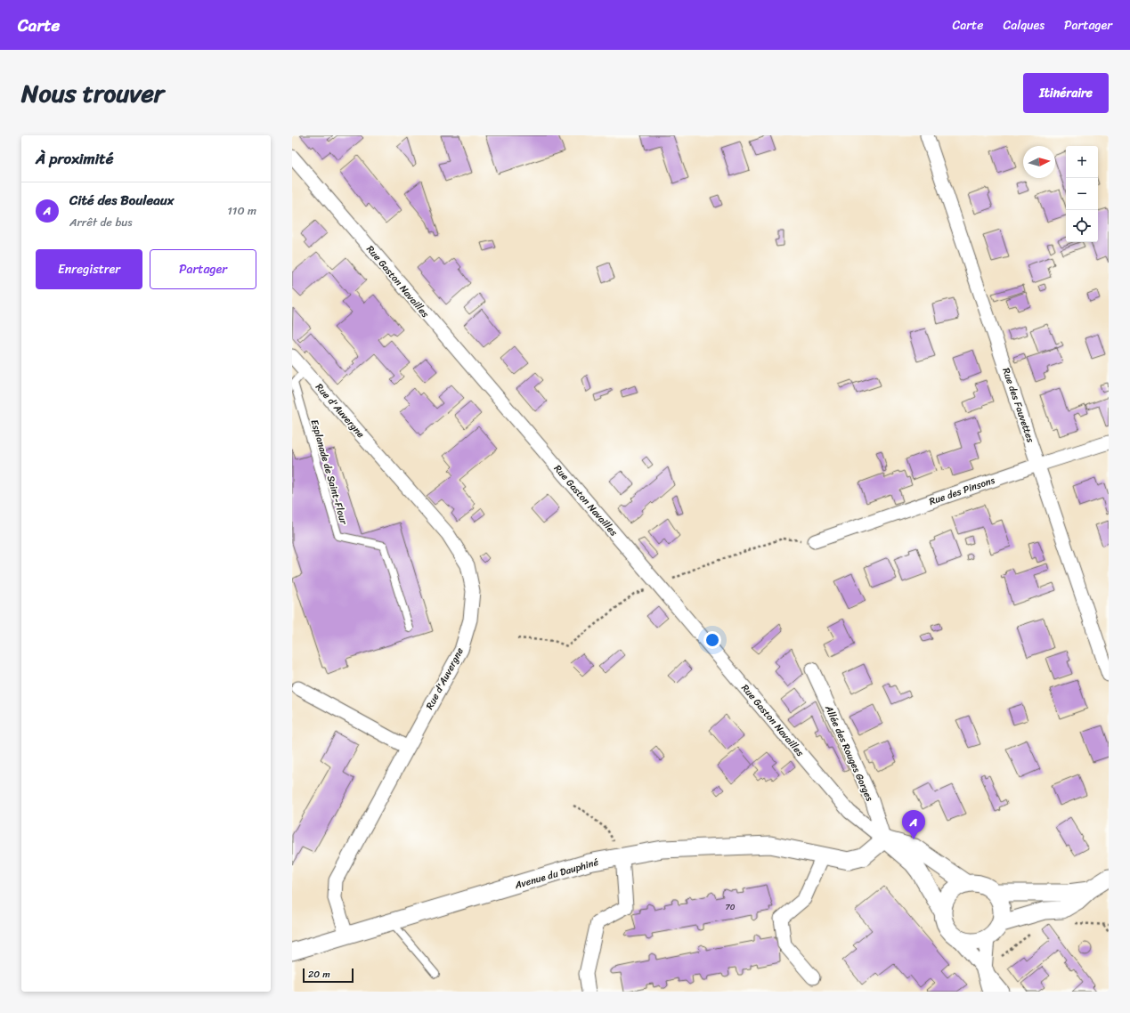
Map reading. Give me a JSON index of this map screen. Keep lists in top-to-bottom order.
{
  "streets": {
    "street": [
      "Rue Gaston Navailles",
      "Rue des Fauvettes",
      "Rue d'Auvergne",
      "Rue des Pinsons",
      "Allée des Rouges Gorges",
      "Avenue du Dauphiné"
    ],
    "lane": ["Esplanade de Saint-Flour"]
  },
  "crossings": [
    ["Rue Gaston Navailles", "Allée des Rouges Gorges"],
    ["Rue Gaston Navailles", "Avenue du Dauphiné"],
    ["Rue des Fauvettes", "Rue des Pinsons"],
    ["Rue d'Auvergne", "Esplanade de Saint-Flour"],
    ["Rue d'Auvergne", "Avenue du Dauphiné"],
    ["Allée des Rouges Gorges", "Avenue du Dauphiné"]
  ],
  "house_numbers": ["70"],
  "scale_bar": "20 m",
  "north": "right",
  "page": {
    "header": "Carte",
    "nav": ["Carte", "Calques", "Partager"],
    "title": "Nous trouver",
    "buttons": [
      "Itinéraire",
      ["Enregistrer", "Partager"]
    ],
    "heading": "À proximité",
    "map_buttons": ["+", "−"],
    "list": [
      {
        "mark": "A",
        "name": "Cité des Bouleaux",
        "note": "Arrêt de bus",
        "value": "110 m"
      }
    ],
    "pins": "A",
    "scale": "20 m"
  }
}
